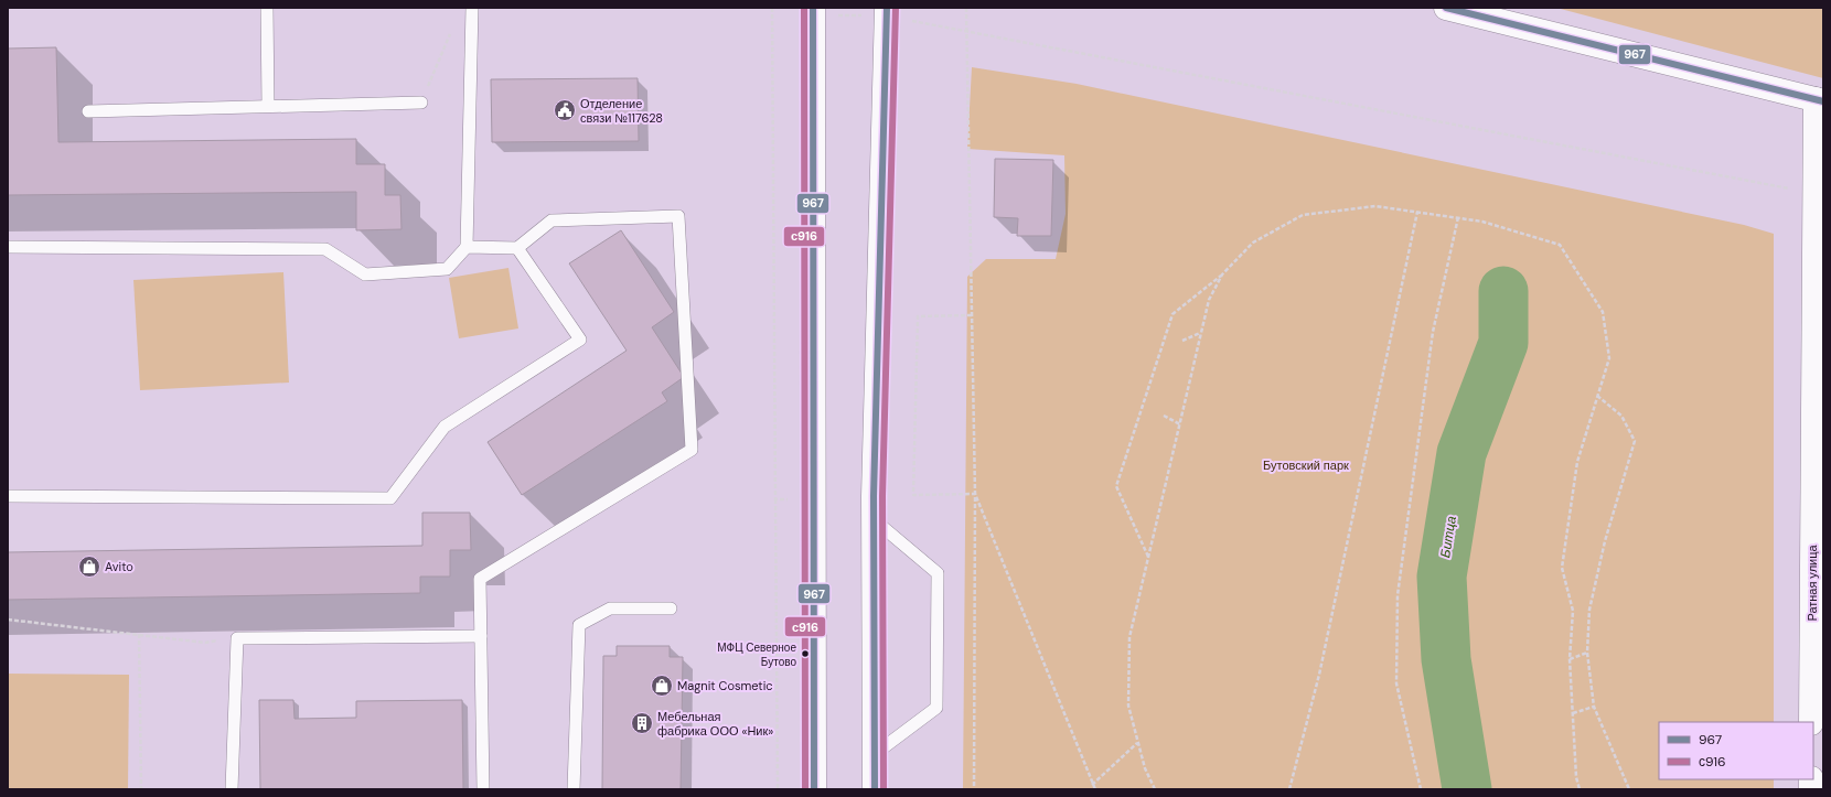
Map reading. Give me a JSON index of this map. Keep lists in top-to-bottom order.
{
  "streets": {
    "street": ["Ратная улица"]
  },
  "water": ["Битца"],
  "parks": ["Бутовский парк"],
  "places": {
    "public building": ["Отделение связи №117628"],
    "shop": ["Avito", "Magnit Cosmetic"],
    "other": ["МФЦ Северное Бутово"],
    "building": ["Мебельная фабрика ООО «Ник»"]
  },
  "lines": ["transit line 967", "transit line с916"],
  "legend": ["967", "с916"]
}
